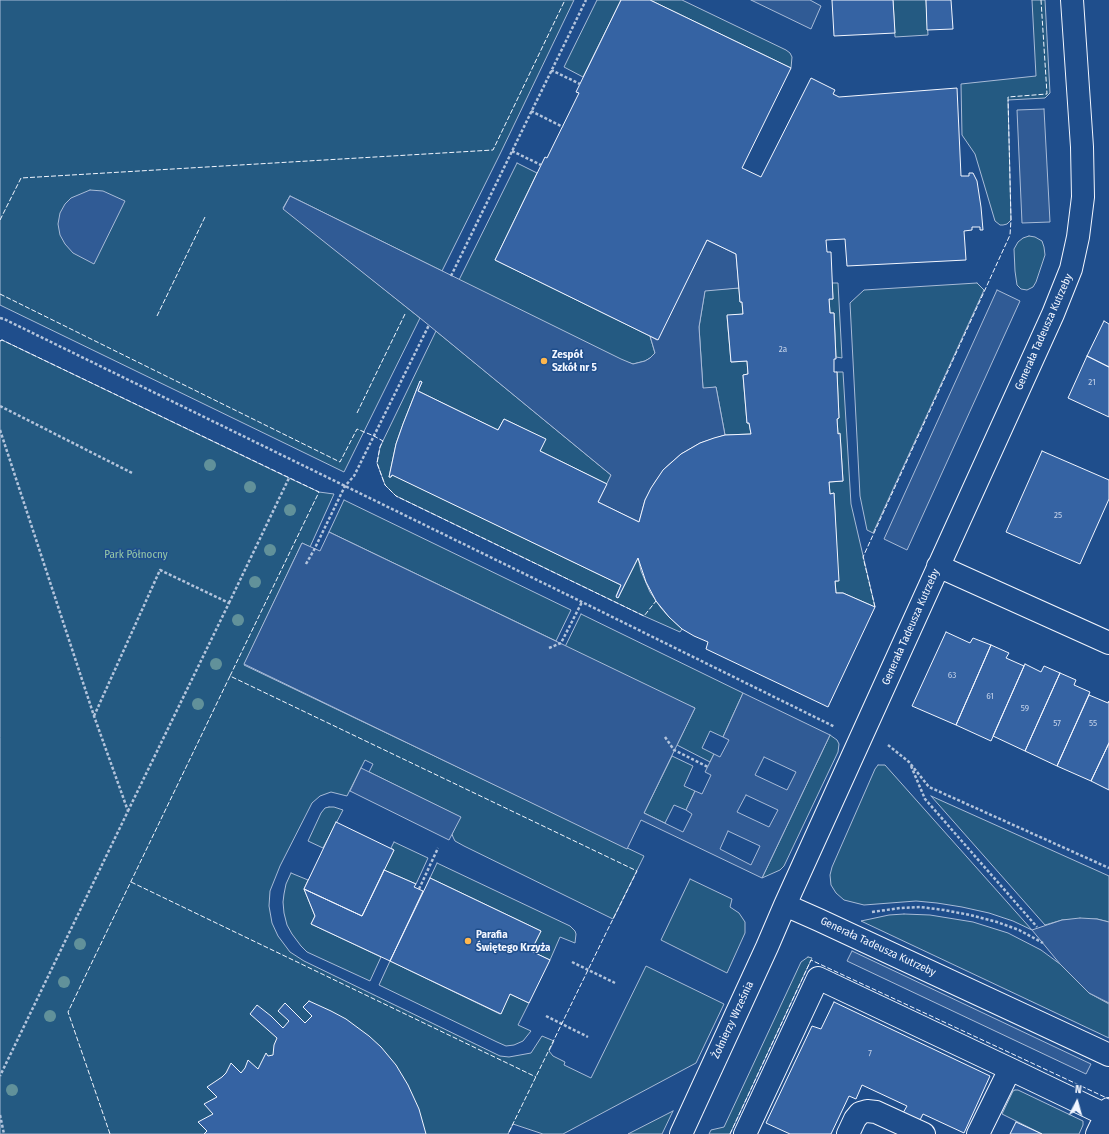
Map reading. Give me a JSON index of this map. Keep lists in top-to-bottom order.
{
  "streets": {
    "street": ["Generała Tadeusza Kutrzeby", "Żołnierzy Września"]
  },
  "crossings": [
    ["Generała Tadeusza Kutrzeby", "Żołnierzy Września"]
  ],
  "parks": ["Park Północny"],
  "places": ["Zespół Szkół nr 5", "Parafia Świętego Krzyża"],
  "house_numbers": [
    "2a",
    "21",
    "25",
    "63",
    "61",
    "59",
    "57",
    "55",
    "7"
  ],
  "north": "top"
}
